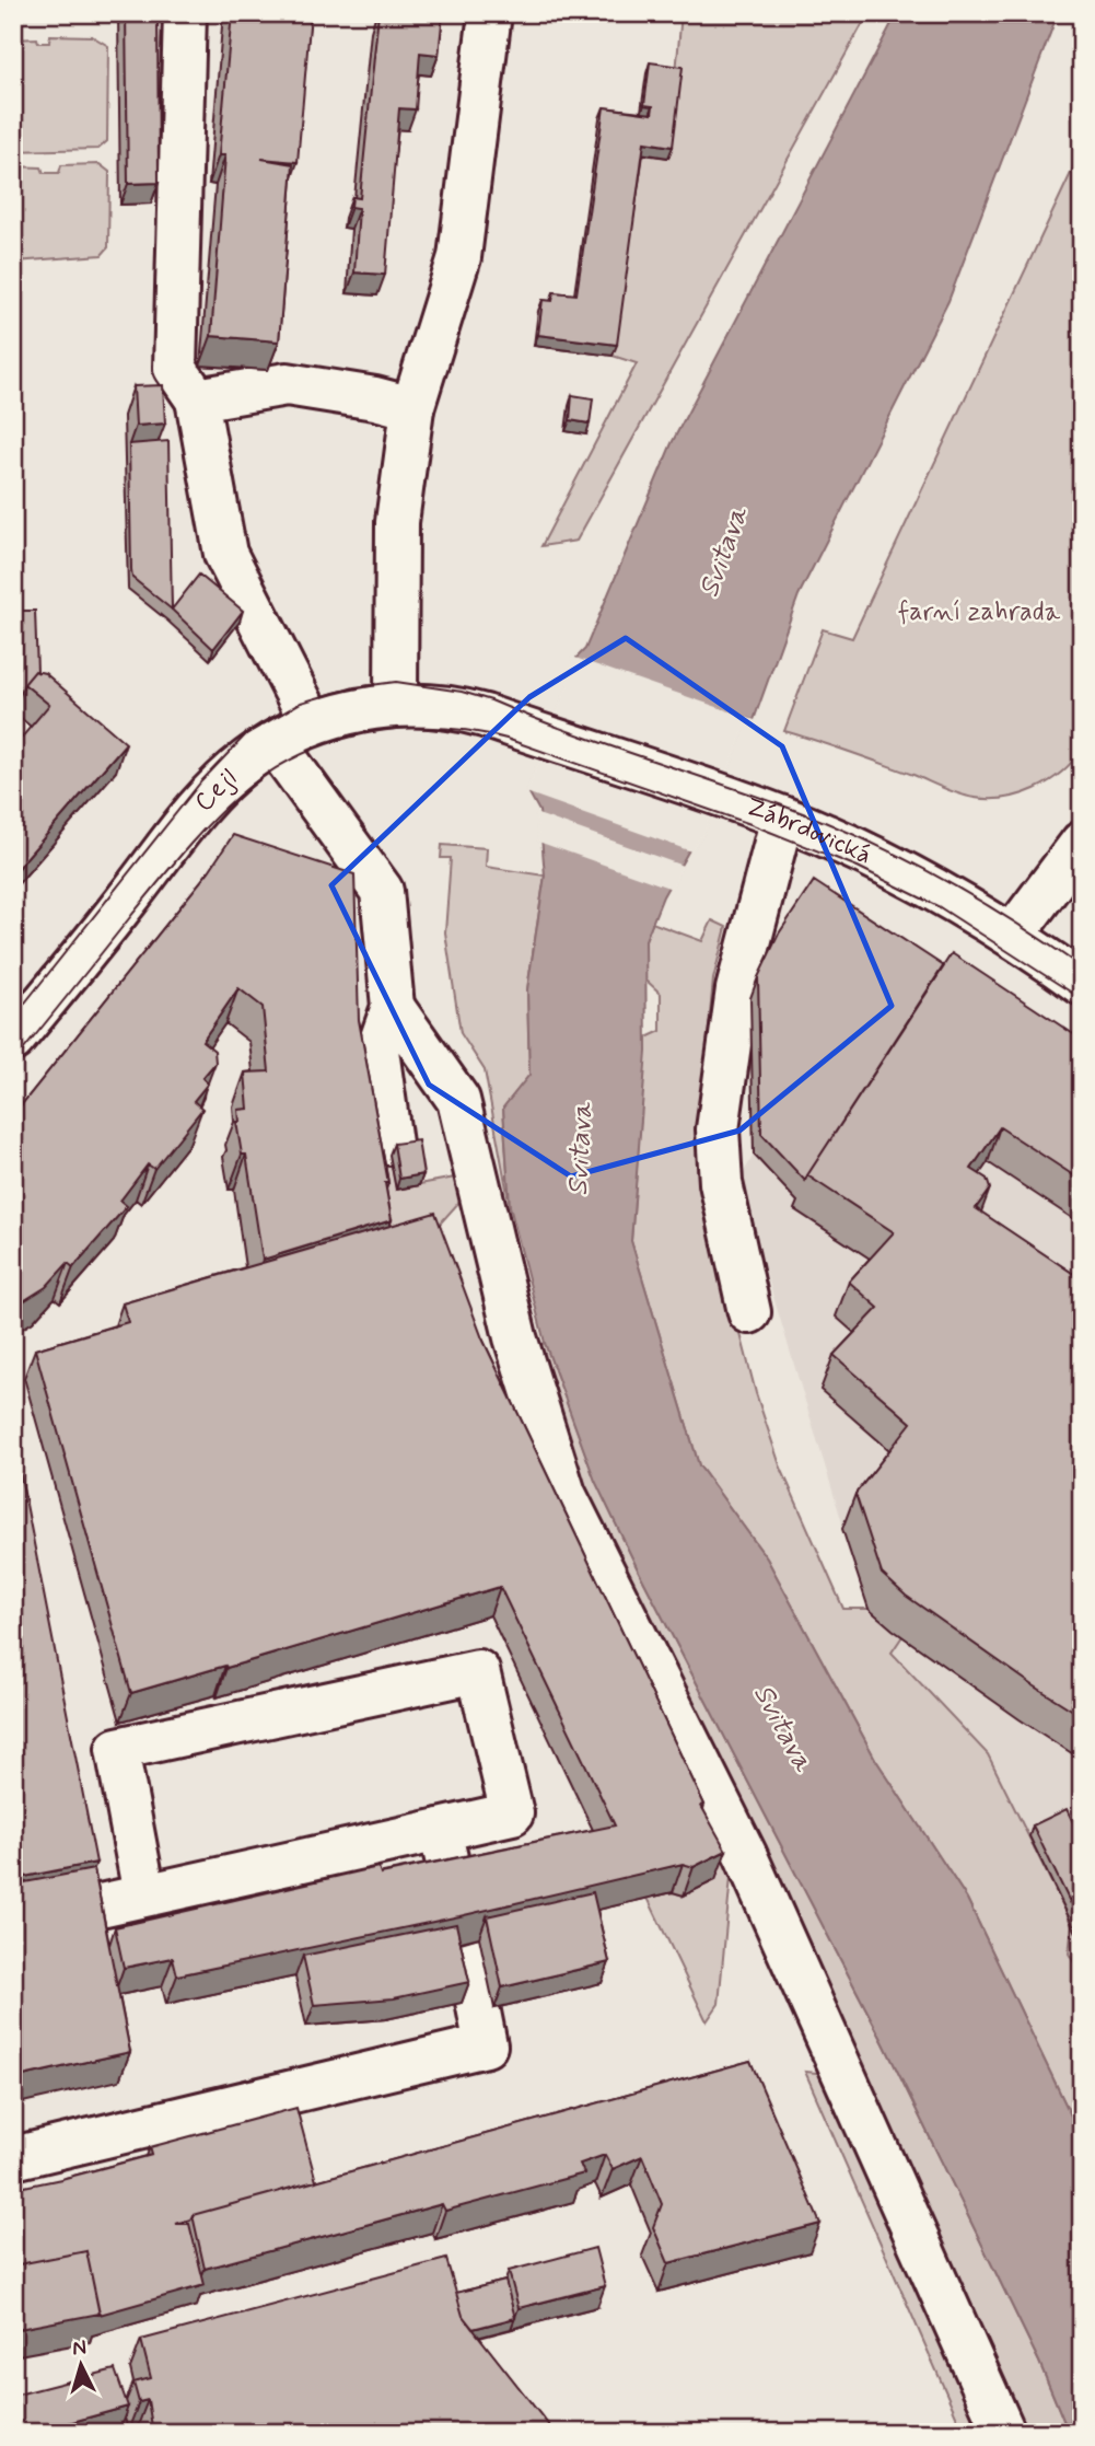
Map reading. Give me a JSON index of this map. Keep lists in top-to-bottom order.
{
  "streets": {
    "street": ["Cejl", "Zábrdovická"]
  },
  "crossings": [
    ["Cejl", "Zábrdovická"]
  ],
  "water": ["Svitava"],
  "parks": ["farní zahrada"],
  "north": "top"
}
